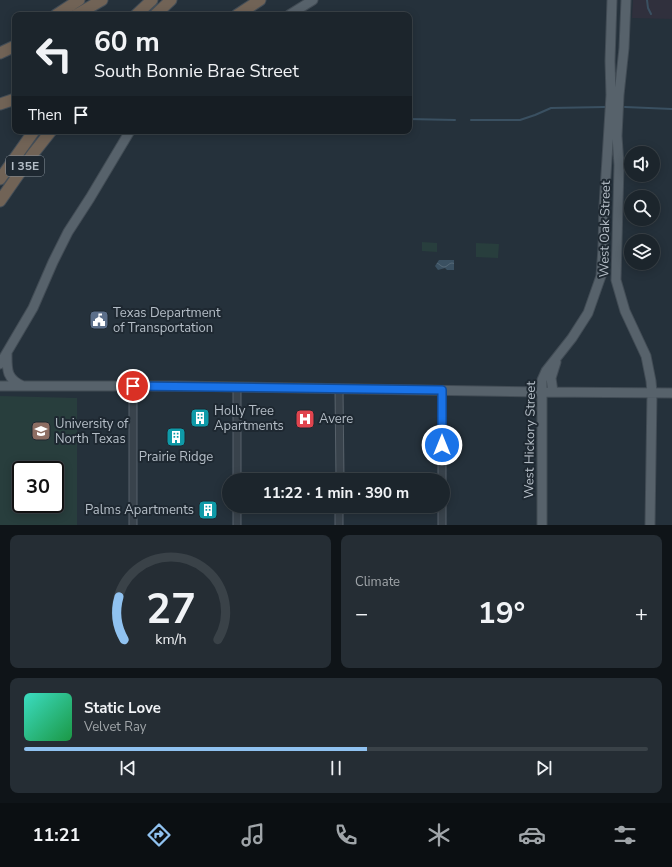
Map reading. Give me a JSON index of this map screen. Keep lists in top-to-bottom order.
{
  "streets": {
    "highway": ["I 35E"],
    "main road": ["West Oak Street", "West Hickory Street"]
  },
  "crossings": [
    ["West Oak Street", "West Hickory Street"]
  ],
  "places": {
    "public building": ["Texas Department of Transportation"],
    "building": ["Holly Tree Apartments", "Prairie Ridge", "Palms Apartments"],
    "hospital": ["Avere"],
    "school or university": ["University of North Texas"]
  },
  "page": {
    "turn": ["60 m", "South Bonnie Brae Street"],
    "then": "Then",
    "limit": "30",
    "trip": "11:22 · 1 min · 390 m",
    "tile": "Climate",
    "heat": ["−", "19°", "+"],
    "song": ["Static Love", "Velvet Ray"],
    "tabs": "11:21",
    "gauge": ["27", "km/h"]
  }
}
